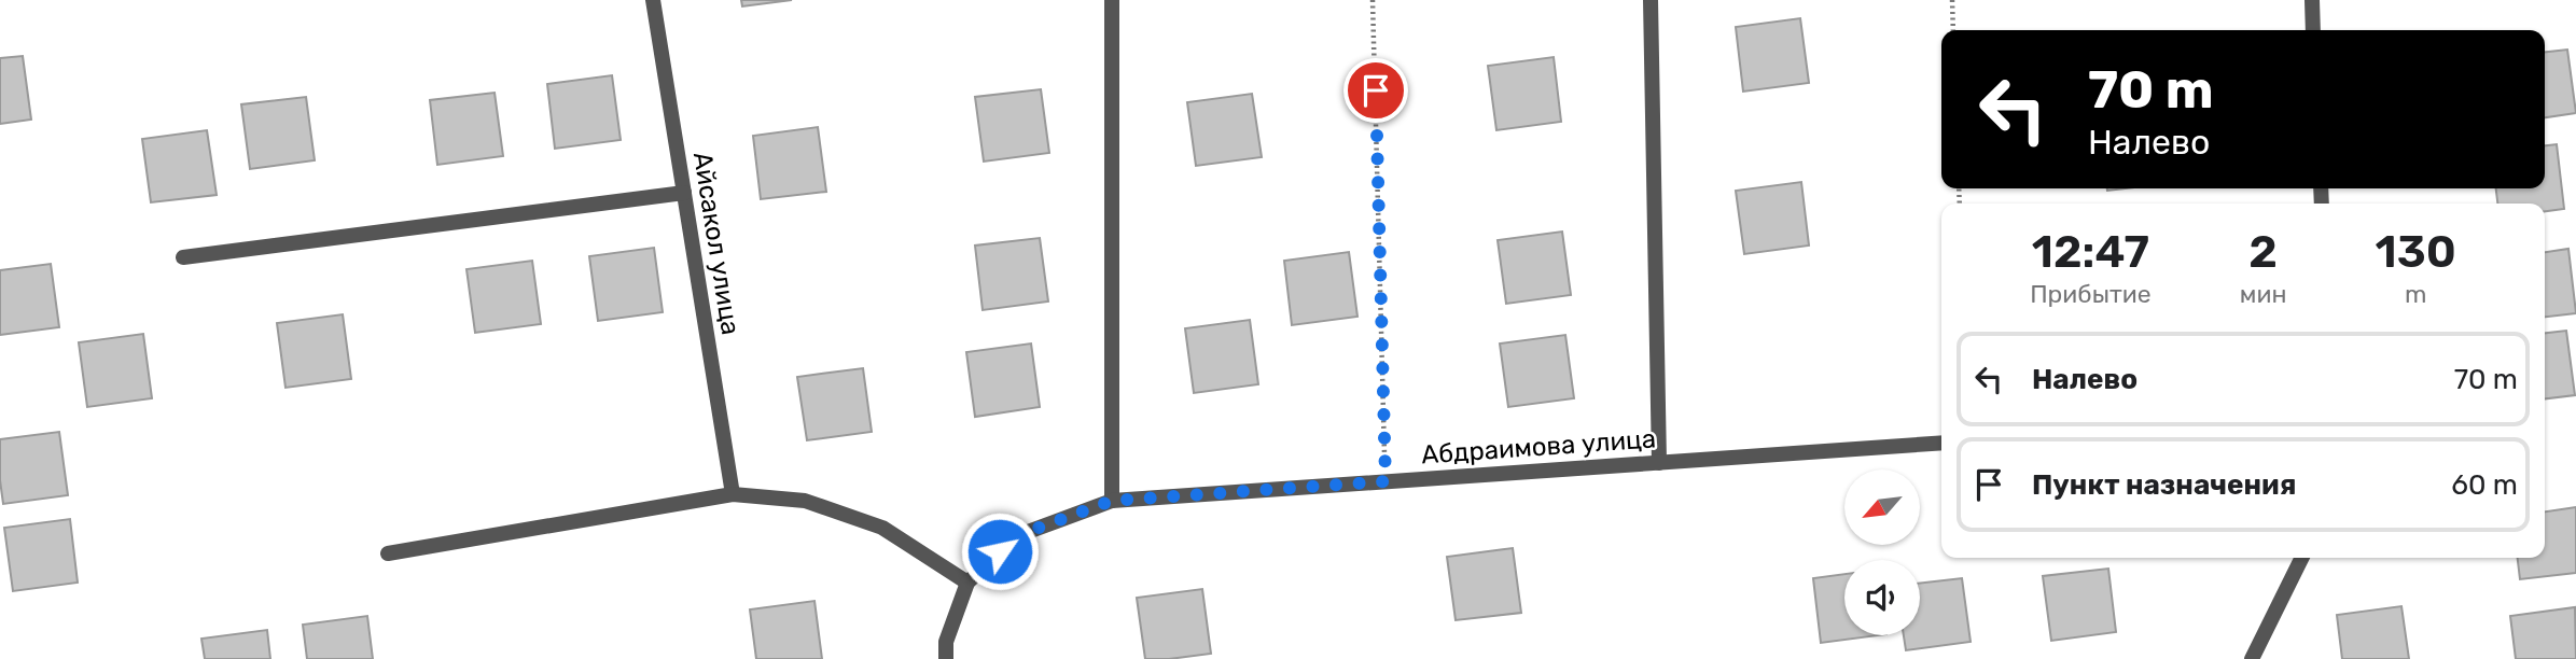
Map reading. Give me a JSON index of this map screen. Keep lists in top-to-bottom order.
{
  "streets": {
    "street": ["Айсакол улица", "Абдраимова улица"]
  },
  "north": "bottom left",
  "page": {
    "turn": ["70 m", "Налево"],
    "eta": [
      "12:47",
      "Прибытие",
      "2",
      "мин",
      "130",
      "m"
    ],
    "list": [
      {
        "name": "Налево",
        "value": "70 m"
      },
      {
        "name": "Пункт назначения",
        "value": "60 m"
      }
    ]
  }
}
